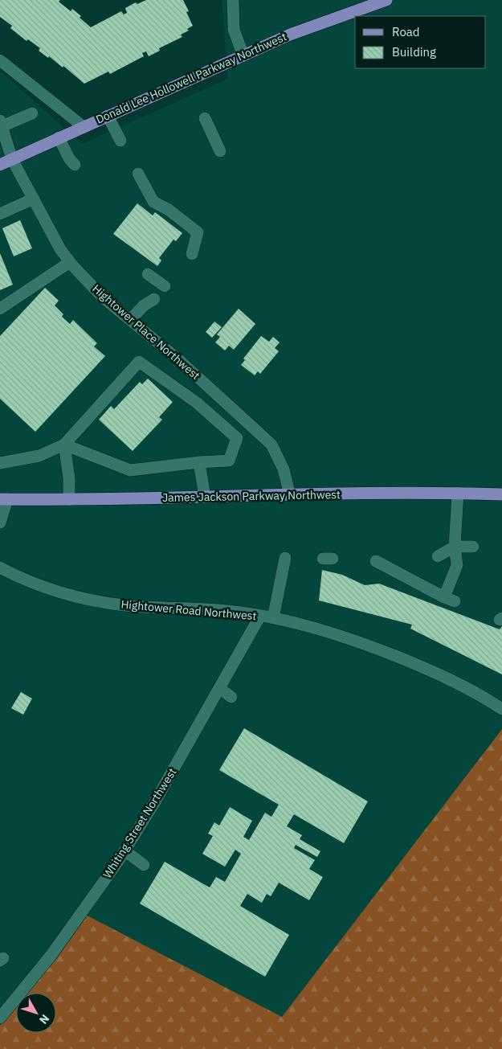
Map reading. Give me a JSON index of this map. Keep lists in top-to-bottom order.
{
  "streets": {
    "main road": ["Donald Lee Hollowell Parkway Northwest", "James Jackson Parkway Northwest"],
    "street": ["Hightower Place Northwest", "Hightower Road Northwest", "Whiting Street Northwest"]
  },
  "crossings": [
    ["Donald Lee Hollowell Parkway Northwest", "Hightower Place Northwest"],
    ["Hightower Place Northwest", "James Jackson Parkway Northwest"],
    ["Hightower Road Northwest", "Whiting Street Northwest"]
  ],
  "legend": ["Road", "Building"],
  "north": "bottom right"
}
